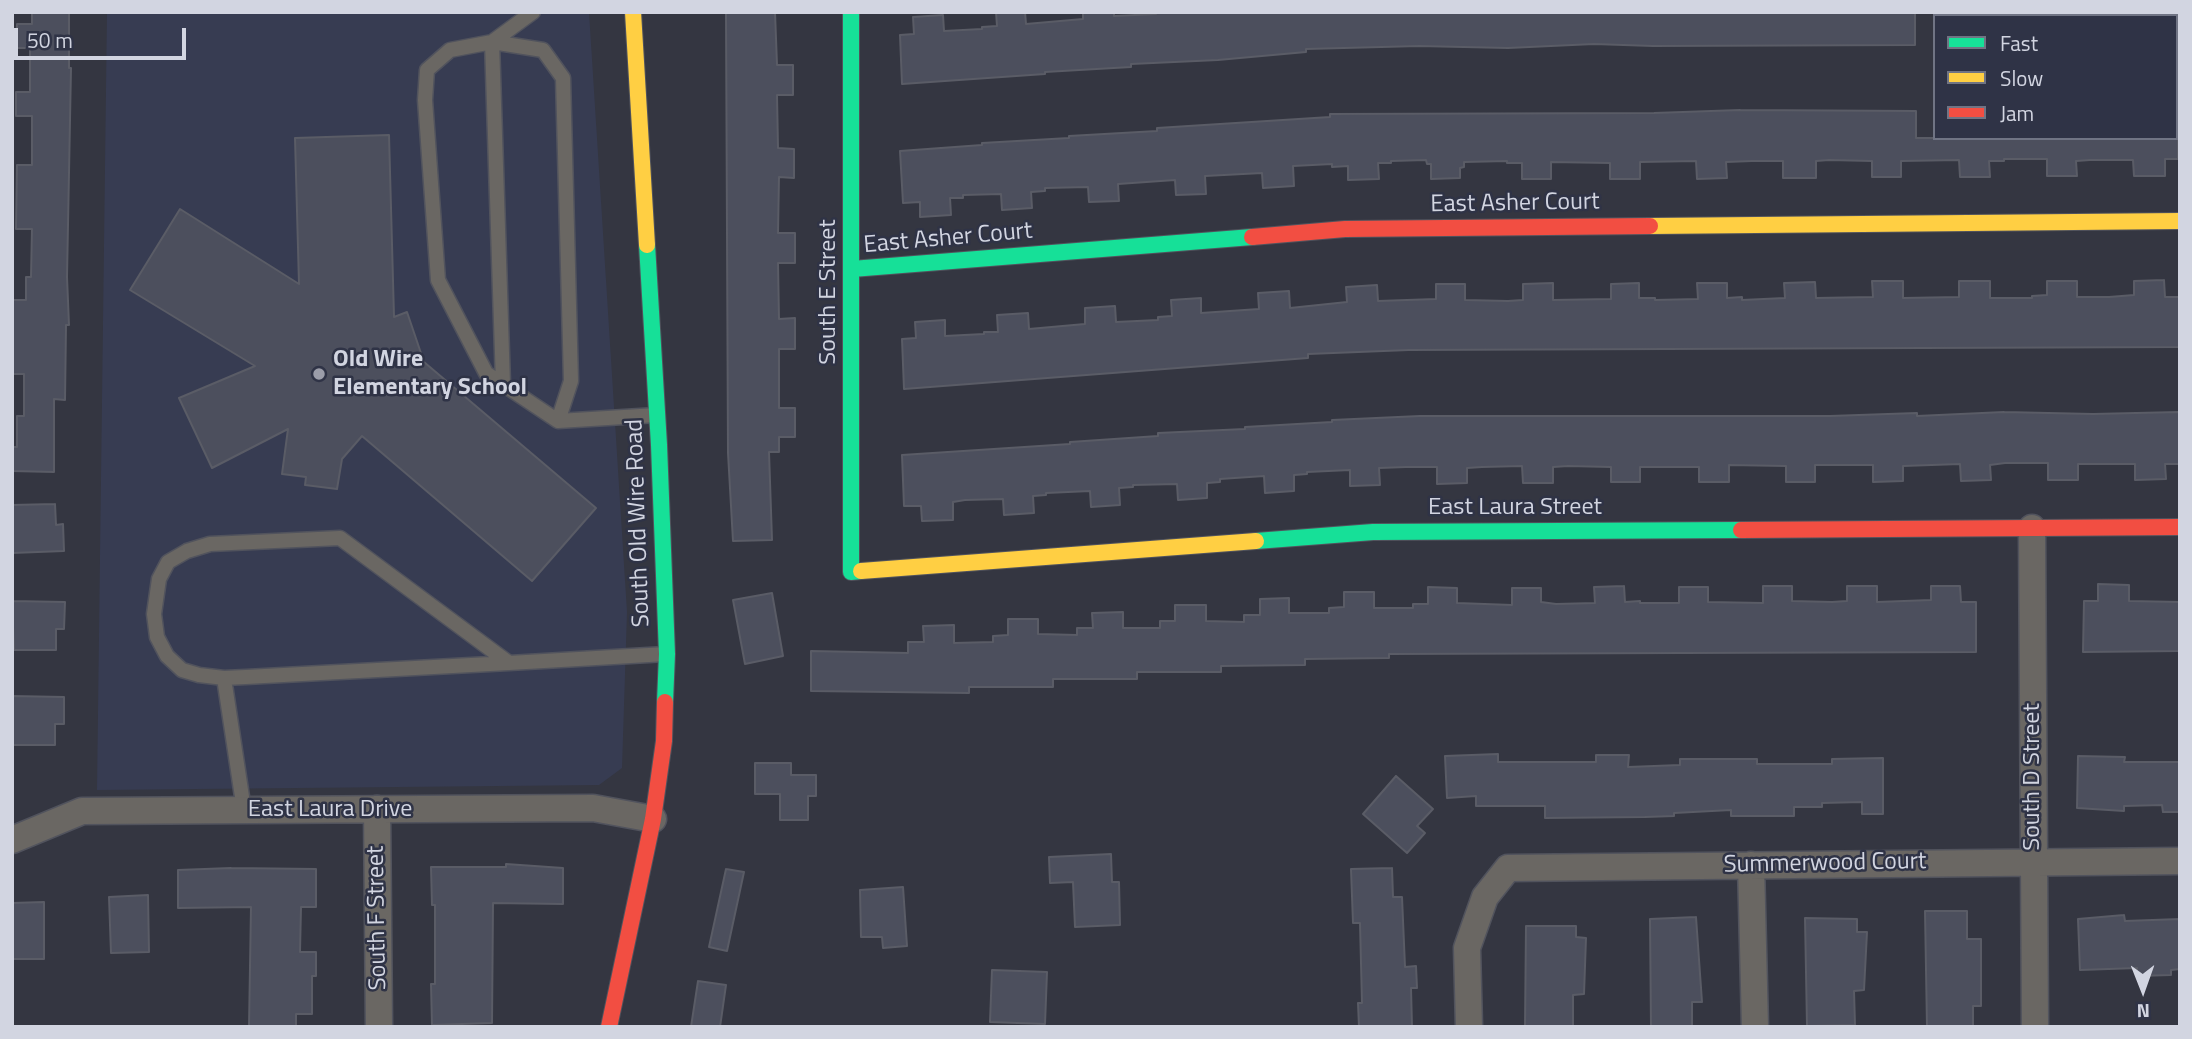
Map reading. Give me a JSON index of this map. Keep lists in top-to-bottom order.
{
  "streets": {
    "street": [
      "East Asher Court",
      "South E Street",
      "East Laura Street",
      "South Old Wire Road",
      "South D Street",
      "East Laura Drive",
      "Summerwood Court",
      "South F Street"
    ]
  },
  "crossings": [
    ["East Asher Court", "South E Street"],
    ["South E Street", "East Laura Street"],
    ["East Laura Street", "South D Street"],
    ["South Old Wire Road", "East Laura Drive"],
    ["South D Street", "Summerwood Court"],
    ["East Laura Drive", "South F Street"]
  ],
  "places": ["Old Wire Elementary School"],
  "legend": ["Fast", "Slow", "Jam"],
  "scale_bar": "50 m",
  "north": "bottom"
}
